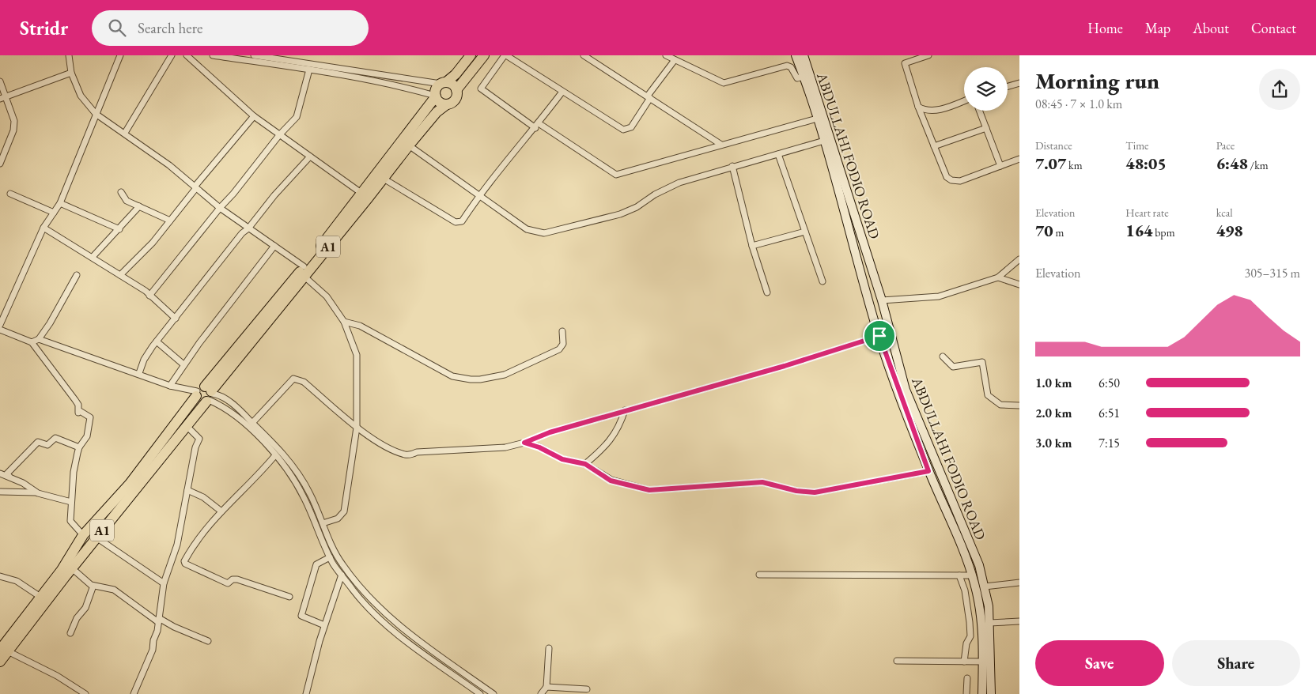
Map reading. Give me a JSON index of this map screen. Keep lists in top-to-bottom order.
{
  "streets": {
    "highway": ["A1"],
    "main road": ["ABDULLAHI FODIO ROAD"]
  },
  "page": {
    "header": "Stridr",
    "search": "Search here",
    "nav": [
      "Home",
      "Map",
      "About",
      "Contact"
    ],
    "heading": ["Morning run", "08:45 · 7 × 1.0 km"],
    "stats": [
      ["Distance", "7.07 km"],
      ["Time", "48:05"],
      ["Pace", "6:48 /km"],
      ["Elevation", "70 m"],
      ["Heart rate", "164 bpm"],
      ["kcal", "498"]
    ],
    "chart": ["Elevation", "305–315 m"],
    "list": [
      {
        "name": "1.0 km",
        "note": "6:50"
      },
      {
        "name": "2.0 km",
        "note": "6:51"
      },
      {
        "name": "3.0 km",
        "note": "7:15"
      }
    ],
    "buttons": ["Save", "Share"]
  }
}
